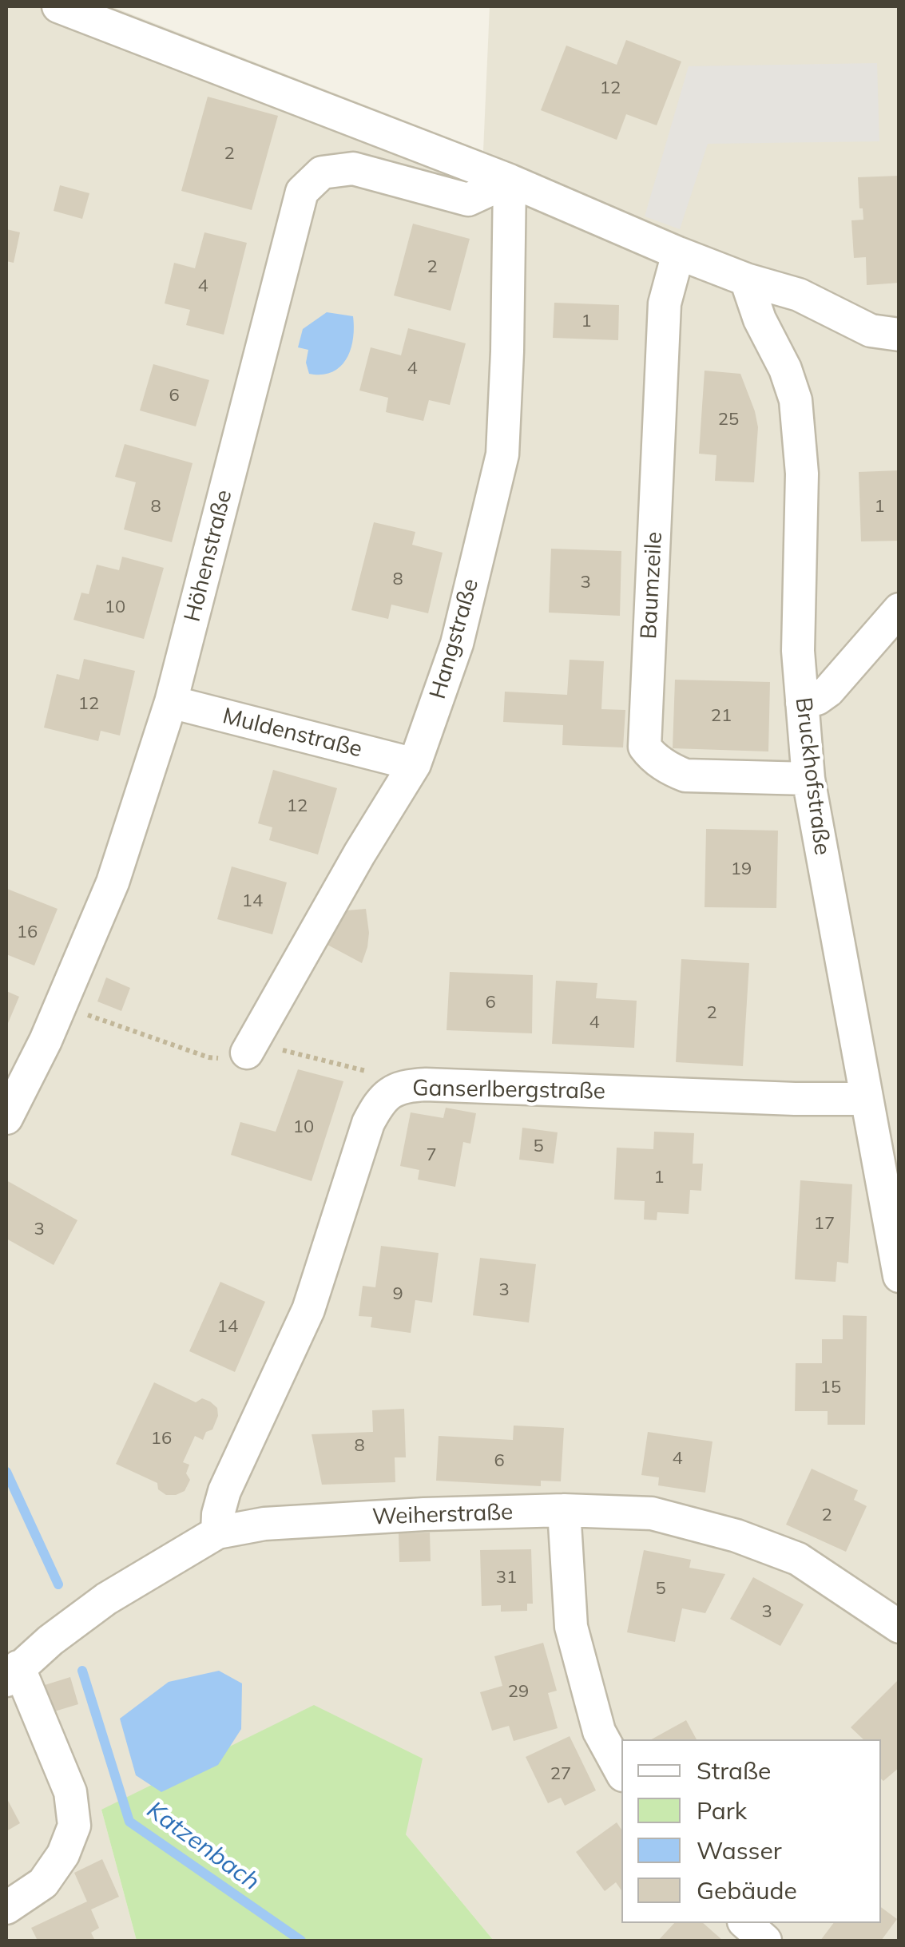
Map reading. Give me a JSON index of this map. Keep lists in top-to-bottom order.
{
  "streets": {
    "street": [
      "Höhenstraße",
      "Baumzeile",
      "Hangstraße",
      "Muldenstraße",
      "Bruckhofstraße",
      "Ganserlbergstraße",
      "Weiherstraße"
    ]
  },
  "crossings": [
    ["Höhenstraße", "Hangstraße"],
    ["Höhenstraße", "Muldenstraße"],
    ["Baumzeile", "Bruckhofstraße"],
    ["Hangstraße", "Muldenstraße"],
    ["Bruckhofstraße", "Ganserlbergstraße"],
    ["Ganserlbergstraße", "Weiherstraße"]
  ],
  "water": ["Katzenbach"],
  "house_numbers": [
    "12",
    "2",
    "2",
    "4",
    "1",
    "4",
    "6",
    "25",
    "8",
    "1",
    "8",
    "3",
    "10",
    "12",
    "21",
    "12",
    "19",
    "14",
    "16",
    "6",
    "2",
    "4",
    "10",
    "5",
    "7",
    "1",
    "17",
    "3",
    "3",
    "9",
    "14",
    "15",
    "16",
    "8",
    "4",
    "6",
    "2",
    "31",
    "5",
    "3",
    "29",
    "27"
  ],
  "legend": [
    "Straße",
    "Park",
    "Wasser",
    "Gebäude"
  ]
}
